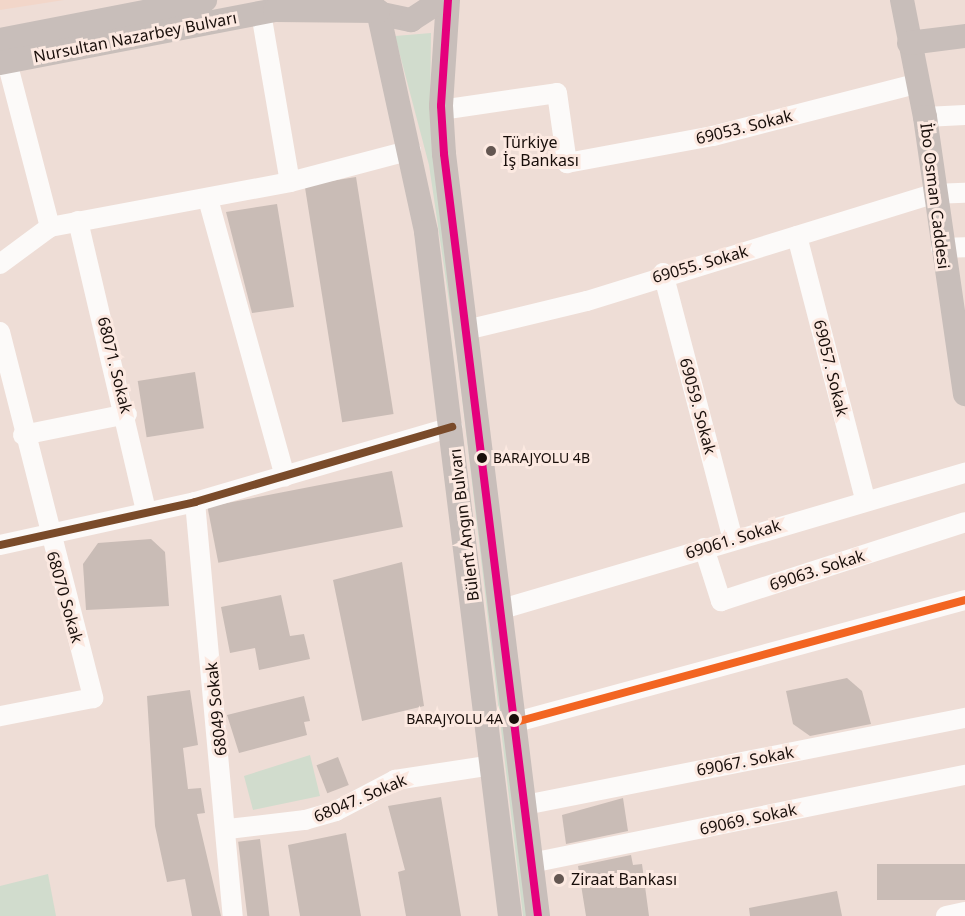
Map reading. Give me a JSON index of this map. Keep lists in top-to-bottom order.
{
  "streets": {
    "main road": ["Nursultan Nazarbey Bulvarı", "İbo Osman Caddesi", "Bülent Angın Bulvarı"],
    "street": [
      "69053. Sokak",
      "69055. Sokak",
      "68071. Sokak",
      "69057. Sokak",
      "69059. Sokak",
      "69061. Sokak",
      "69063. Sokak",
      "68070 Sokak",
      "68049 Sokak",
      "69067. Sokak",
      "68047. Sokak",
      "69069. Sokak"
    ]
  },
  "crossings": [
    ["Nursultan Nazarbey Bulvarı", "Bülent Angın Bulvarı"],
    ["69053. Sokak", "İbo Osman Caddesi"],
    ["69053. Sokak", "Bülent Angın Bulvarı"],
    ["İbo Osman Caddesi", "69055. Sokak"],
    ["69055. Sokak", "69057. Sokak"],
    ["69055. Sokak", "69059. Sokak"],
    ["69055. Sokak", "Bülent Angın Bulvarı"],
    ["69057. Sokak", "69061. Sokak"],
    ["69059. Sokak", "69061. Sokak"],
    ["Bülent Angın Bulvarı", "69061. Sokak"],
    ["Bülent Angın Bulvarı", "69067. Sokak"],
    ["Bülent Angın Bulvarı", "68047. Sokak"],
    ["Bülent Angın Bulvarı", "69069. Sokak"],
    ["69061. Sokak", "69063. Sokak"],
    ["68049 Sokak", "68047. Sokak"]
  ],
  "places": [
    "Türkiye İş Bankası",
    "BARAJYOLU 4B",
    "BARAJYOLU 4A",
    "Ziraat Bankası"
  ]
}
